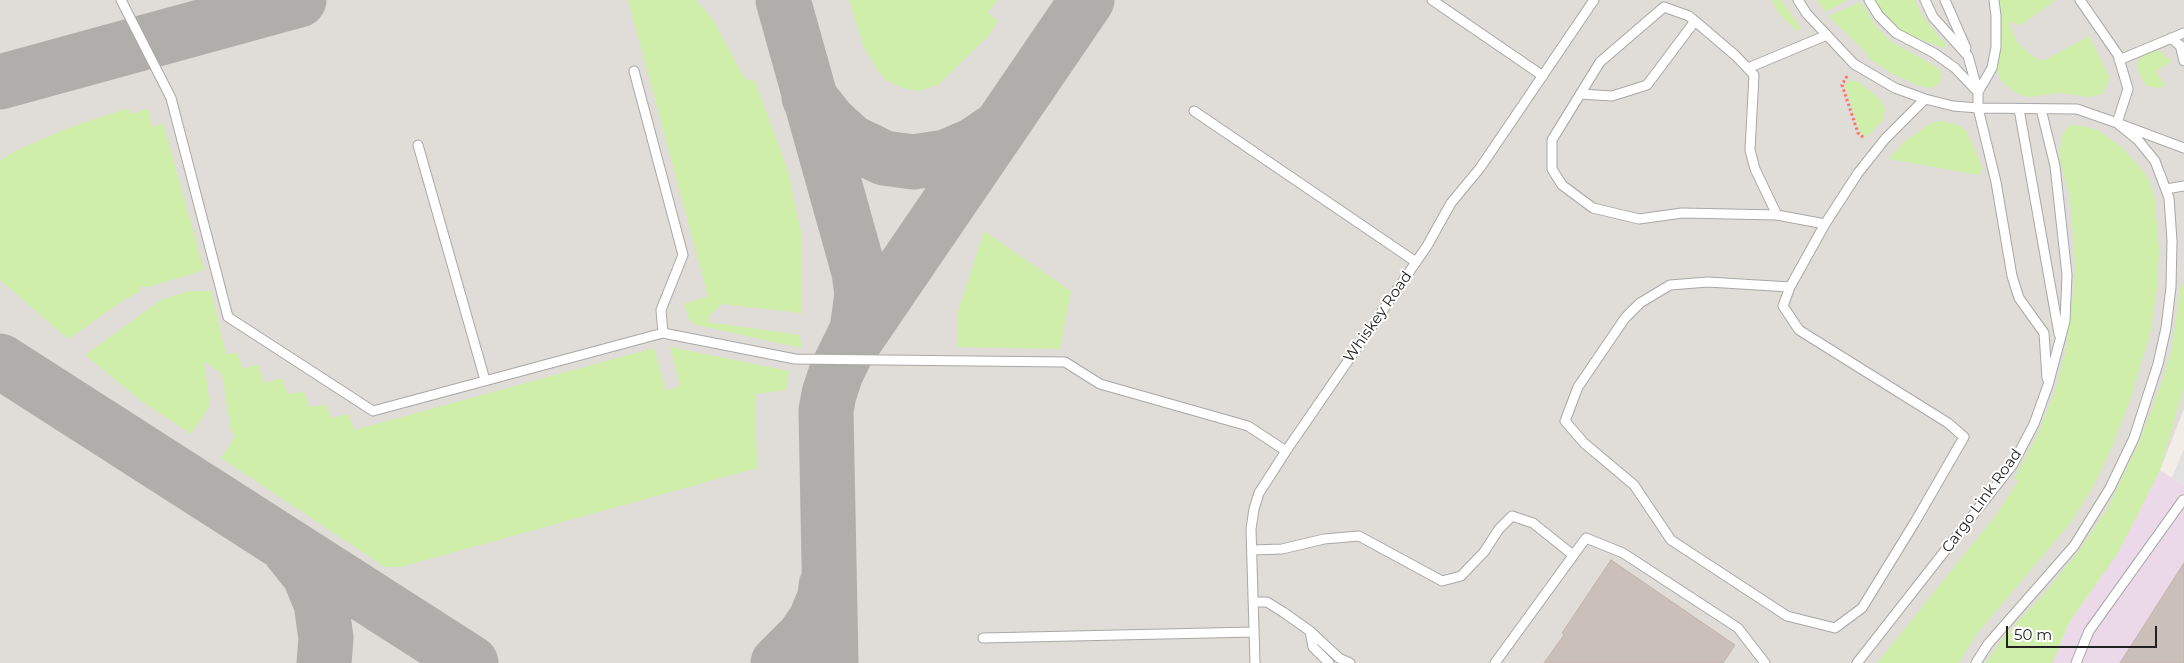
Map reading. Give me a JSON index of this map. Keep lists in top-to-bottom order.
{
  "streets": {
    "lane": ["Whiskey Road", "Cargo Link Road"]
  },
  "scale_bar": "50 m"
}
